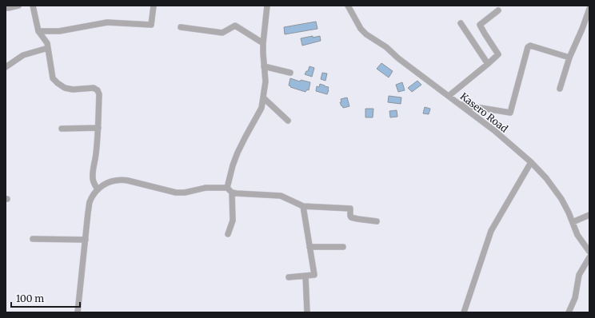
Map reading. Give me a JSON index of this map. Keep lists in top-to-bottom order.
{
  "streets": {
    "street": ["Kasero Road"]
  },
  "scale_bar": "100 m"
}
